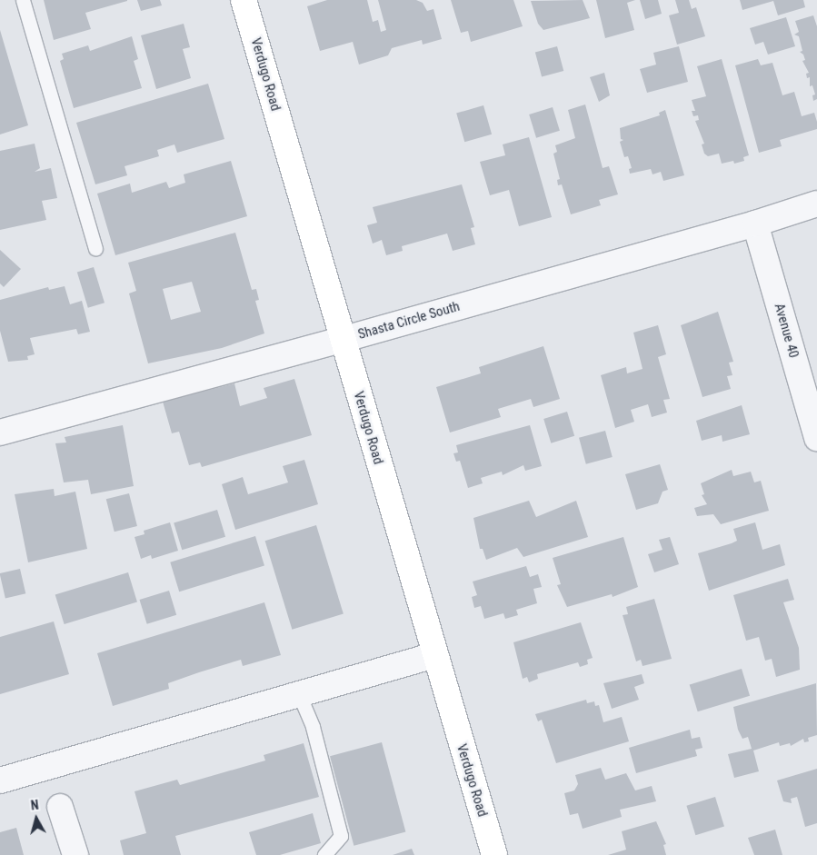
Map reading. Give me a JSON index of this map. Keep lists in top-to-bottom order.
{
  "streets": {
    "main road": ["Verdugo Road"],
    "street": ["Shasta Circle South", "Avenue 40"]
  },
  "crossings": [
    ["Verdugo Road", "Shasta Circle South"],
    ["Shasta Circle South", "Avenue 40"]
  ],
  "north": "top"
}
